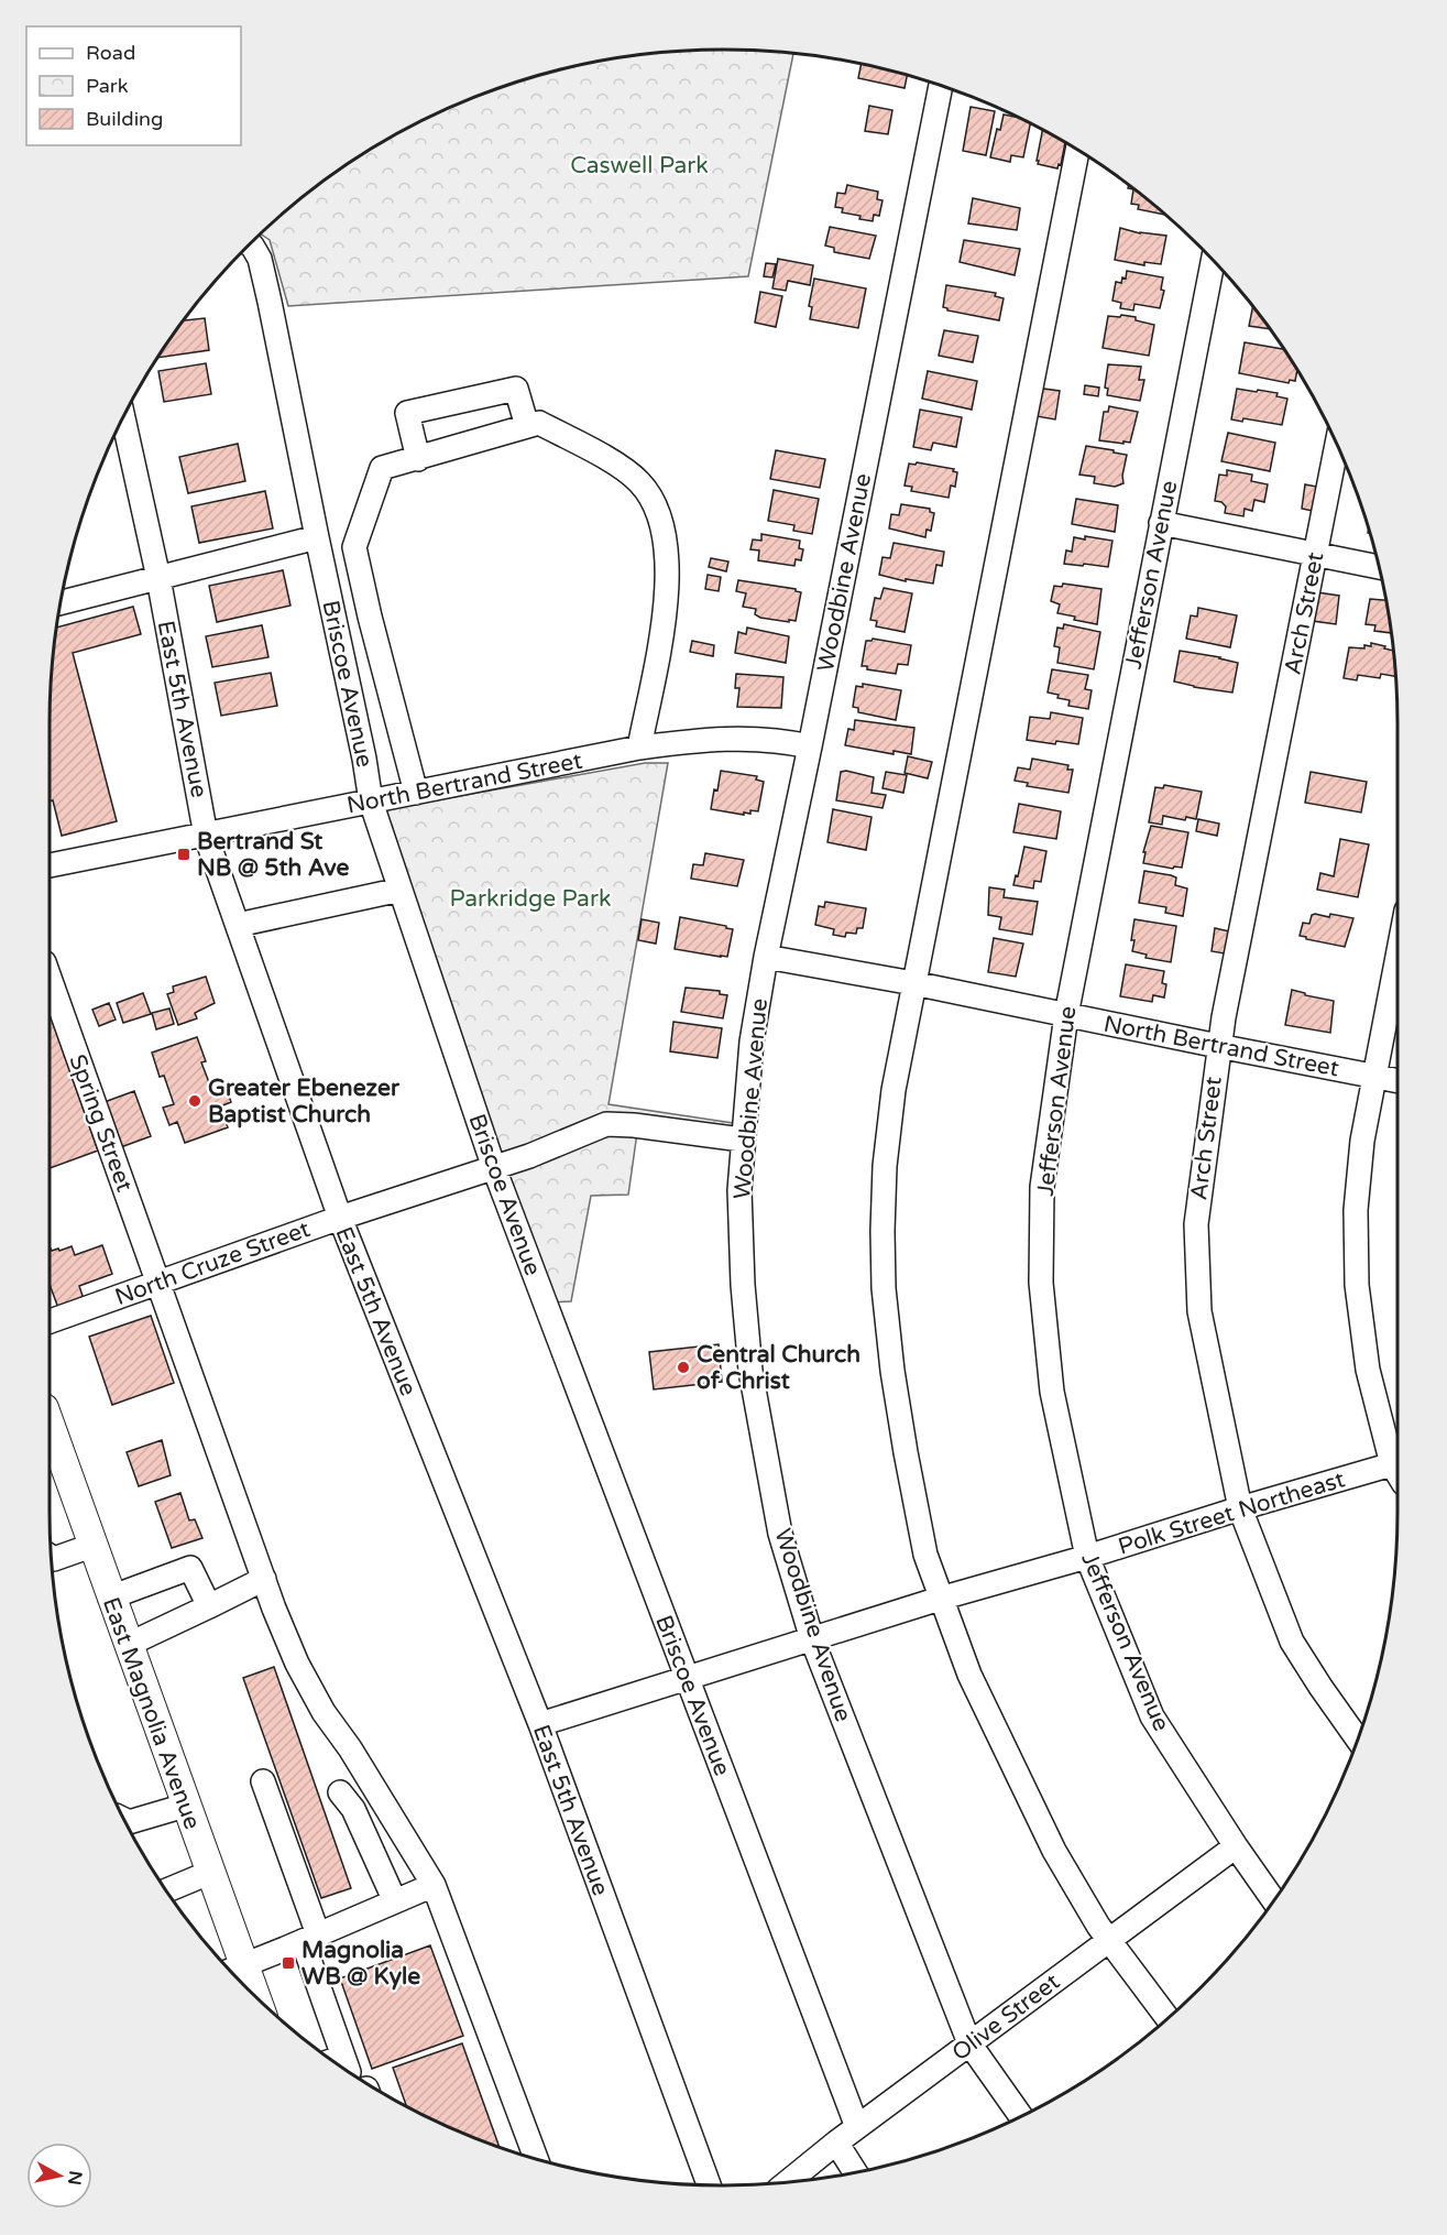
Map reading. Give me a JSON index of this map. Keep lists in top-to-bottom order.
{
  "streets": {
    "main road": ["East Magnolia Avenue"],
    "street": [
      "Woodbine Avenue",
      "Jefferson Avenue",
      "Arch Street",
      "Briscoe Avenue",
      "East 5th Avenue",
      "North Bertrand Street",
      "Spring Street",
      "North Cruze Street",
      "Polk Street Northeast",
      "Olive Street"
    ]
  },
  "crossings": [
    ["Woodbine Avenue", "North Bertrand Street"],
    ["Woodbine Avenue", "North Cruze Street"],
    ["Woodbine Avenue", "Polk Street Northeast"],
    ["Woodbine Avenue", "Olive Street"],
    ["Jefferson Avenue", "North Bertrand Street"],
    ["Jefferson Avenue", "Polk Street Northeast"],
    ["Jefferson Avenue", "Olive Street"],
    ["Arch Street", "North Bertrand Street"],
    ["Arch Street", "Polk Street Northeast"],
    ["Briscoe Avenue", "North Bertrand Street"],
    ["Briscoe Avenue", "North Cruze Street"],
    ["Briscoe Avenue", "Polk Street Northeast"],
    ["Briscoe Avenue", "Olive Street"],
    ["East 5th Avenue", "North Bertrand Street"],
    ["East 5th Avenue", "North Cruze Street"],
    ["East 5th Avenue", "Polk Street Northeast"],
    ["Spring Street", "North Cruze Street"]
  ],
  "parks": ["Caswell Park", "Parkridge Park"],
  "places": {
    "transit": ["Bertrand St NB @ 5th Ave", "Magnolia WB @ Kyle"],
    "other": ["Greater Ebenezer Baptist Church", "Central Church of Christ"]
  },
  "legend": ["Road", "Park", "Building"],
  "north": "right"
}
